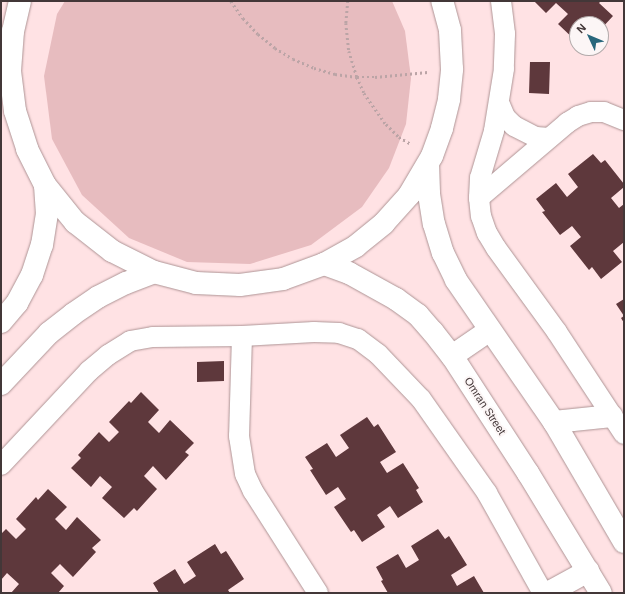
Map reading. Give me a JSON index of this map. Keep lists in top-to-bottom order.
{
  "streets": {
    "street": ["Omran Street"]
  },
  "north": "top left"
}
